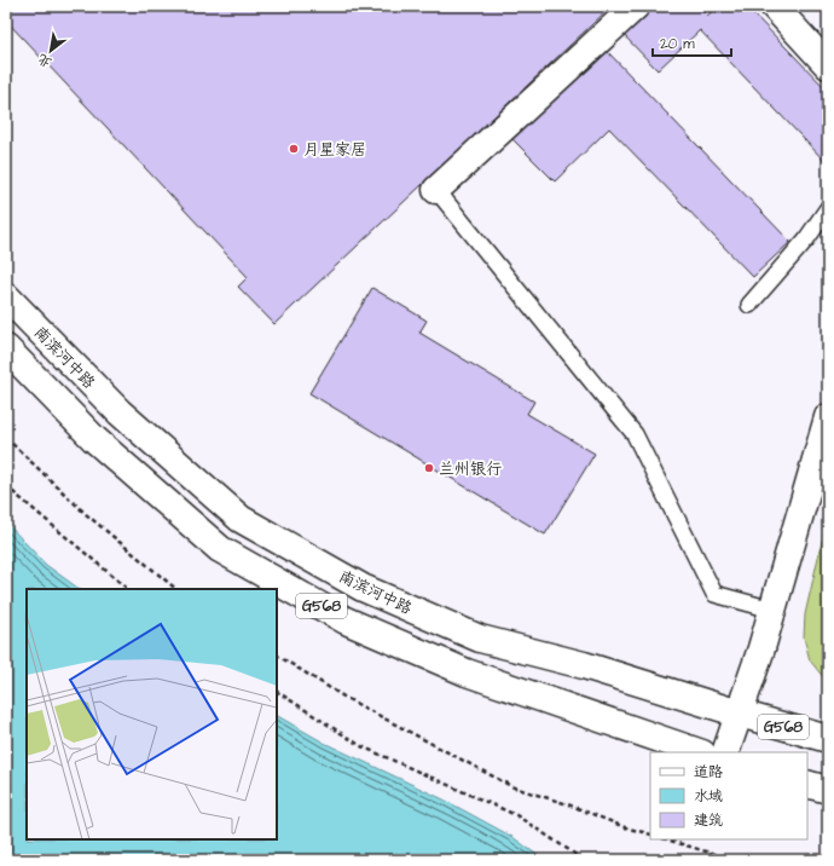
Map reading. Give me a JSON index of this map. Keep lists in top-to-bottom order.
{
  "streets": {
    "main road": ["南滨河中路", "G568"]
  },
  "places": ["月星家居", "兰州银行"],
  "legend": ["道路", "水域", "建筑"],
  "scale_bar": "20 m",
  "north": "bottom left"
}
